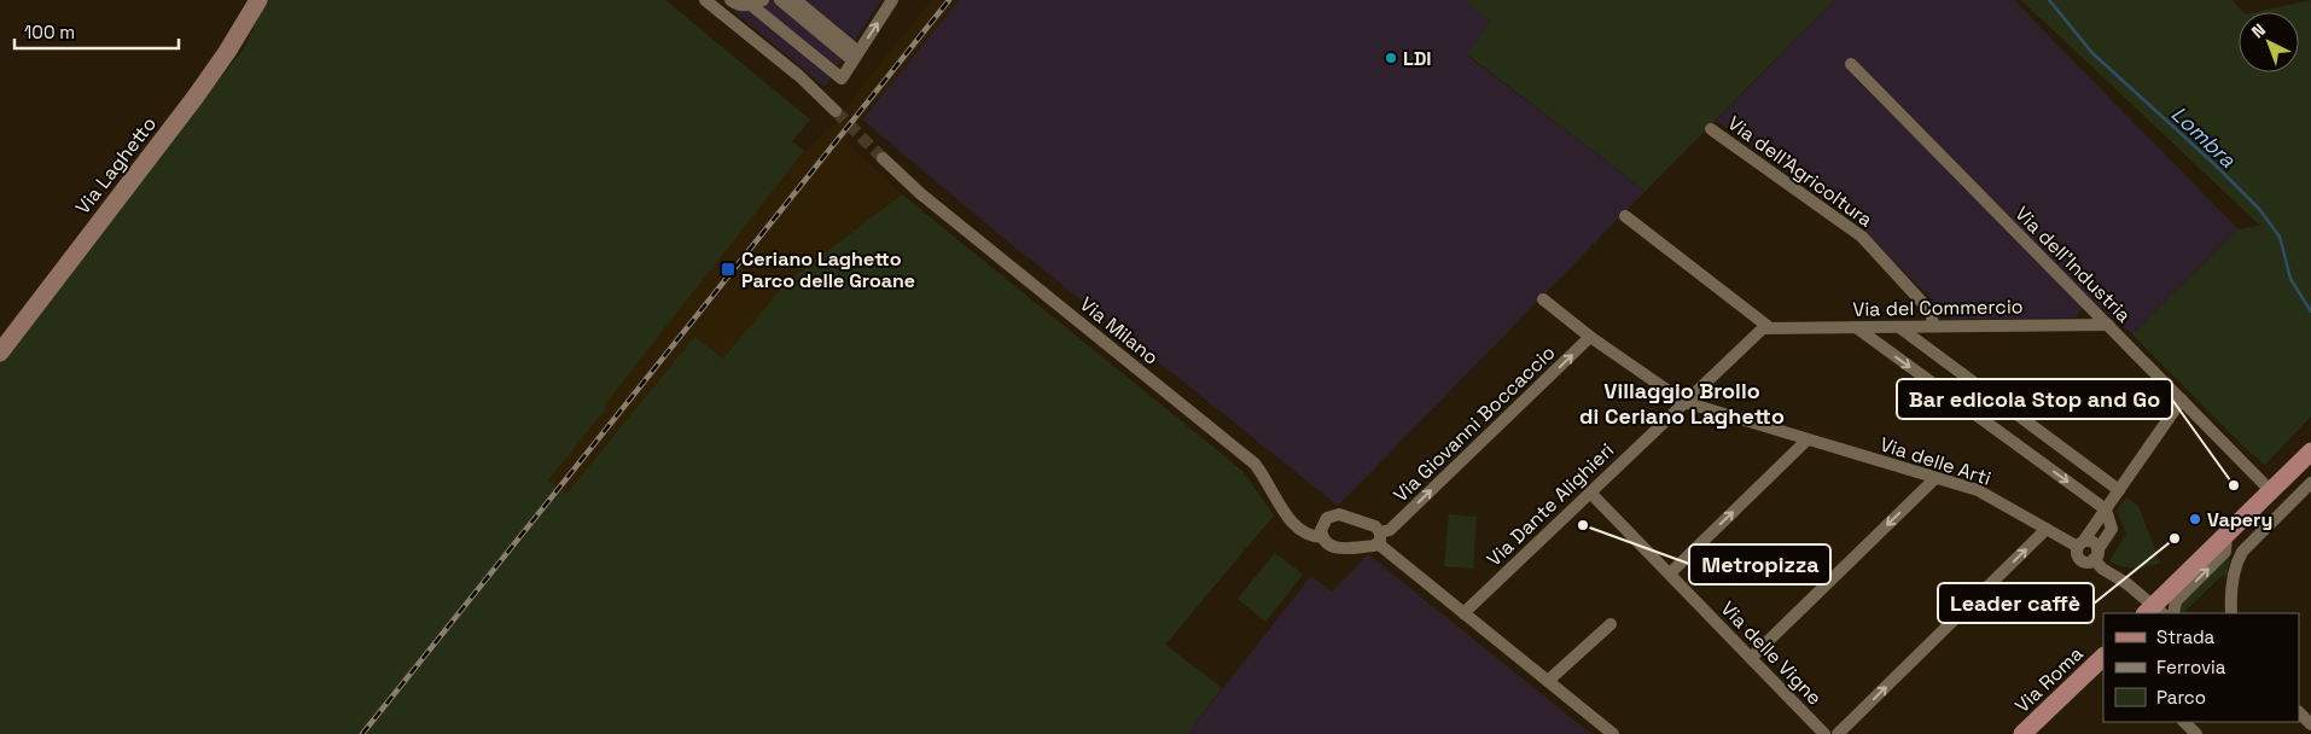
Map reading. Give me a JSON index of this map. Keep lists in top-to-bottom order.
{
  "streets": {
    "main road": ["Via Roma"],
    "street": [
      "Via Laghetto",
      "Via dell'Agricoltura",
      "Via dell'Industria",
      "Via del Commercio",
      "Via Milano",
      "Via Giovanni Boccaccio",
      "Via delle Arti",
      "Via Dante Alighieri",
      "Via delle Vigne"
    ]
  },
  "crossings": [
    ["Via dell'Agricoltura", "Via del Commercio"],
    ["Via dell'Industria", "Via del Commercio"],
    ["Via del Commercio", "Via Dante Alighieri"],
    ["Via Milano", "Via Giovanni Boccaccio"],
    ["Via Giovanni Boccaccio", "Via delle Arti"],
    ["Via delle Arti", "Via Dante Alighieri"],
    ["Via Dante Alighieri", "Via delle Vigne"]
  ],
  "one_way": ["Via Giovanni Boccaccio"],
  "districts": ["Villaggio Brollo di Ceriano Laghetto"],
  "water": ["Lombra"],
  "places": {
    "other": [
      "LDI",
      "Bar edicola Stop and Go",
      "Vapery",
      "Metropizza",
      "Leader caffè"
    ],
    "transit": ["Ceriano Laghetto Parco delle Groane"]
  },
  "legend": ["Strada", "Ferrovia", "Parco"],
  "scale_bar": "100 m",
  "north": "top left"
}
